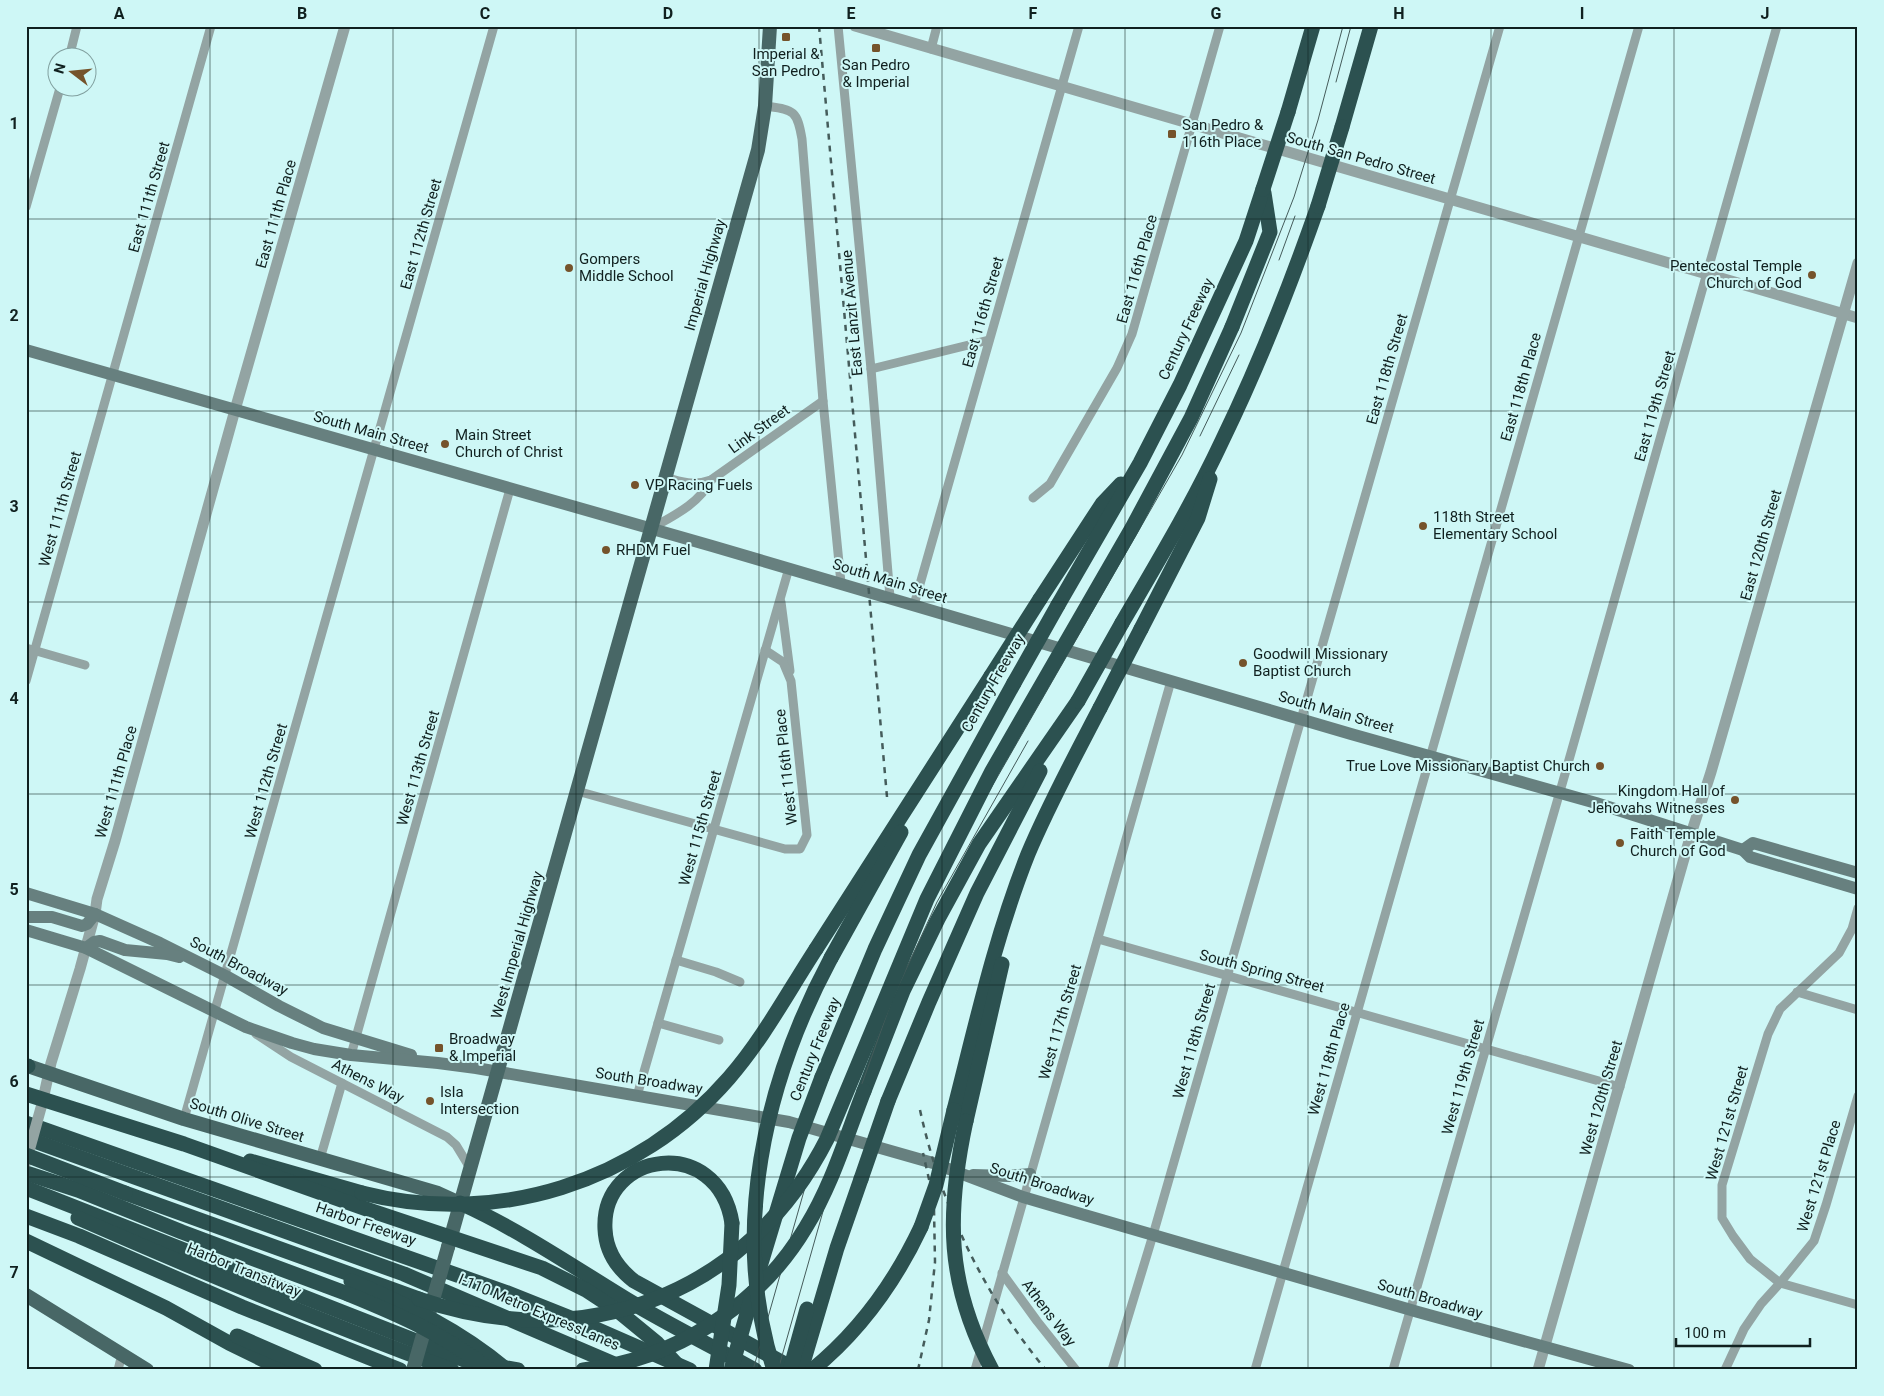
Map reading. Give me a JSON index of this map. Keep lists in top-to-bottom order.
{
  "streets": {
    "highway": [
      "Century Freeway",
      "Harbor Freeway",
      "Harbor Transitway",
      "I-110 Metro ExpressLanes"
    ],
    "main road": [
      "Imperial Highway",
      "South Main Street",
      "West Imperial Highway",
      "South Broadway",
      "South Olive Street"
    ],
    "street": [
      "South San Pedro Street",
      "East 111th Street",
      "East 111th Place",
      "East 112th Street",
      "East 116th Place",
      "East 116th Street",
      "East Lanzit Avenue",
      "East 118th Street",
      "East 118th Place",
      "East 119th Street",
      "Link Street",
      "West 111th Street",
      "East 120th Street",
      "West 116th Place",
      "West 113th Street",
      "West 112th Street",
      "West 111th Place",
      "West 115th Street",
      "South Spring Street",
      "West 117th Street",
      "West 118th Street",
      "West 118th Place",
      "West 119th Street",
      "Athens Way",
      "West 120th Street",
      "West 121st Street",
      "West 121st Place"
    ]
  },
  "crossings": [
    ["South San Pedro Street", "East 116th Place"],
    ["South San Pedro Street", "East 116th Street"],
    ["South San Pedro Street", "East 118th Street"],
    ["South San Pedro Street", "East 118th Place"],
    ["South San Pedro Street", "East 119th Street"],
    ["South San Pedro Street", "East 120th Street"],
    ["East 111th Street", "South Main Street"],
    ["East 111th Street", "West 111th Street"],
    ["East 111th Place", "South Main Street"],
    ["East 111th Place", "West 111th Place"],
    ["East 112th Street", "South Main Street"],
    ["East 112th Street", "West 112th Street"],
    ["Imperial Highway", "Link Street"],
    ["Imperial Highway", "South Main Street"],
    ["Imperial Highway", "West Imperial Highway"],
    ["East 116th Street", "South Main Street"],
    ["East Lanzit Avenue", "South Main Street"],
    ["East 118th Street", "South Main Street"],
    ["East 118th Street", "West 118th Street"],
    ["East 118th Place", "South Main Street"],
    ["East 118th Place", "West 118th Place"],
    ["East 119th Street", "South Main Street"],
    ["East 119th Street", "West 119th Street"],
    ["Link Street", "South Main Street"],
    ["Link Street", "West Imperial Highway"],
    ["South Main Street", "West 111th Street"],
    ["South Main Street", "East 120th Street"],
    ["South Main Street", "West 113th Street"],
    ["South Main Street", "West 112th Street"],
    ["South Main Street", "West 111th Place"],
    ["South Main Street", "West 115th Street"],
    ["South Main Street", "West Imperial Highway"],
    ["South Main Street", "West 117th Street"],
    ["South Main Street", "West 118th Street"],
    ["South Main Street", "West 118th Place"],
    ["South Main Street", "West 119th Street"],
    ["South Main Street", "West 120th Street"],
    ["East 120th Street", "West 120th Street"],
    ["West 116th Place", "West 115th Street"],
    ["West 113th Street", "South Broadway"],
    ["West 112th Street", "South Broadway"],
    ["West 112th Street", "South Olive Street"],
    ["West 111th Place", "South Broadway"],
    ["West 111th Place", "South Olive Street"],
    ["West 115th Street", "South Broadway"],
    ["West Imperial Highway", "South Broadway"],
    ["West Imperial Highway", "Athens Way"],
    ["West Imperial Highway", "South Olive Street"],
    ["South Broadway", "West 117th Street"],
    ["South Broadway", "West 118th Street"],
    ["South Broadway", "West 118th Place"],
    ["South Broadway", "West 119th Street"],
    ["South Broadway", "Athens Way"],
    ["South Broadway", "West 120th Street"],
    ["South Spring Street", "West 117th Street"],
    ["South Spring Street", "West 118th Street"],
    ["South Spring Street", "West 118th Place"],
    ["South Spring Street", "West 119th Street"],
    ["South Spring Street", "West 120th Street"],
    ["West 117th Street", "Athens Way"],
    ["West 121st Street", "West 121st Place"]
  ],
  "places": {
    "transit": [
      "Imperial & San Pedro",
      "San Pedro & Imperial",
      "San Pedro & 116th Place",
      "Broadway & Imperial"
    ],
    "other": [
      "Gompers Middle School",
      "Pentecostal Temple Church of God",
      "Main Street Church of Christ",
      "VP Racing Fuels",
      "118th Street Elementary School",
      "RHDM Fuel",
      "Goodwill Missionary Baptist Church",
      "True Love Missionary Baptist Church",
      "Kingdom Hall of Jehovahs Witnesses",
      "Faith Temple Church of God",
      "Isla Intersection"
    ]
  },
  "scale_bar": "100 m",
  "north": "left",
  "grid": {
    "columns": [
      "A",
      "B",
      "C",
      "D",
      "E",
      "F",
      "G",
      "H",
      "I",
      "J"
    ],
    "rows": [
      "1",
      "2",
      "3",
      "4",
      "5",
      "6",
      "7"
    ]
  }
}
